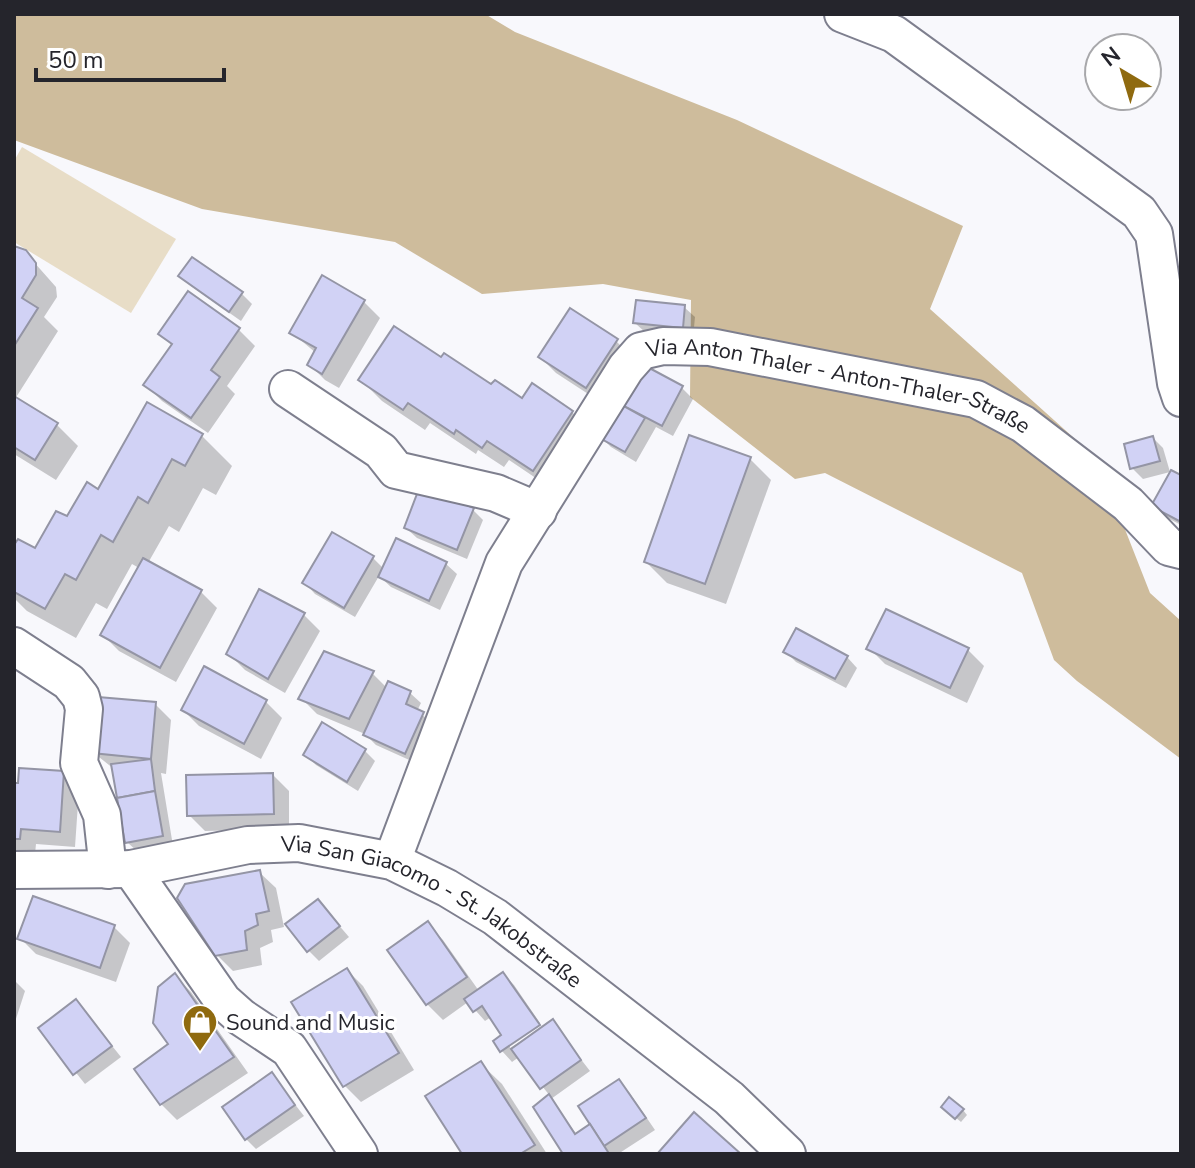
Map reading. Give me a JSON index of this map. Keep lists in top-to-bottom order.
{
  "streets": {
    "street": ["Via Anton Thaler - Anton-Thaler-Straße", "Via San Giacomo - St. Jakobstraße"]
  },
  "crossings": [
    ["Via Anton Thaler - Anton-Thaler-Straße", "Via San Giacomo - St. Jakobstraße"]
  ],
  "places": {
    "shop": ["Sound and Music"]
  },
  "scale_bar": "50 m",
  "north": "top left"
}
